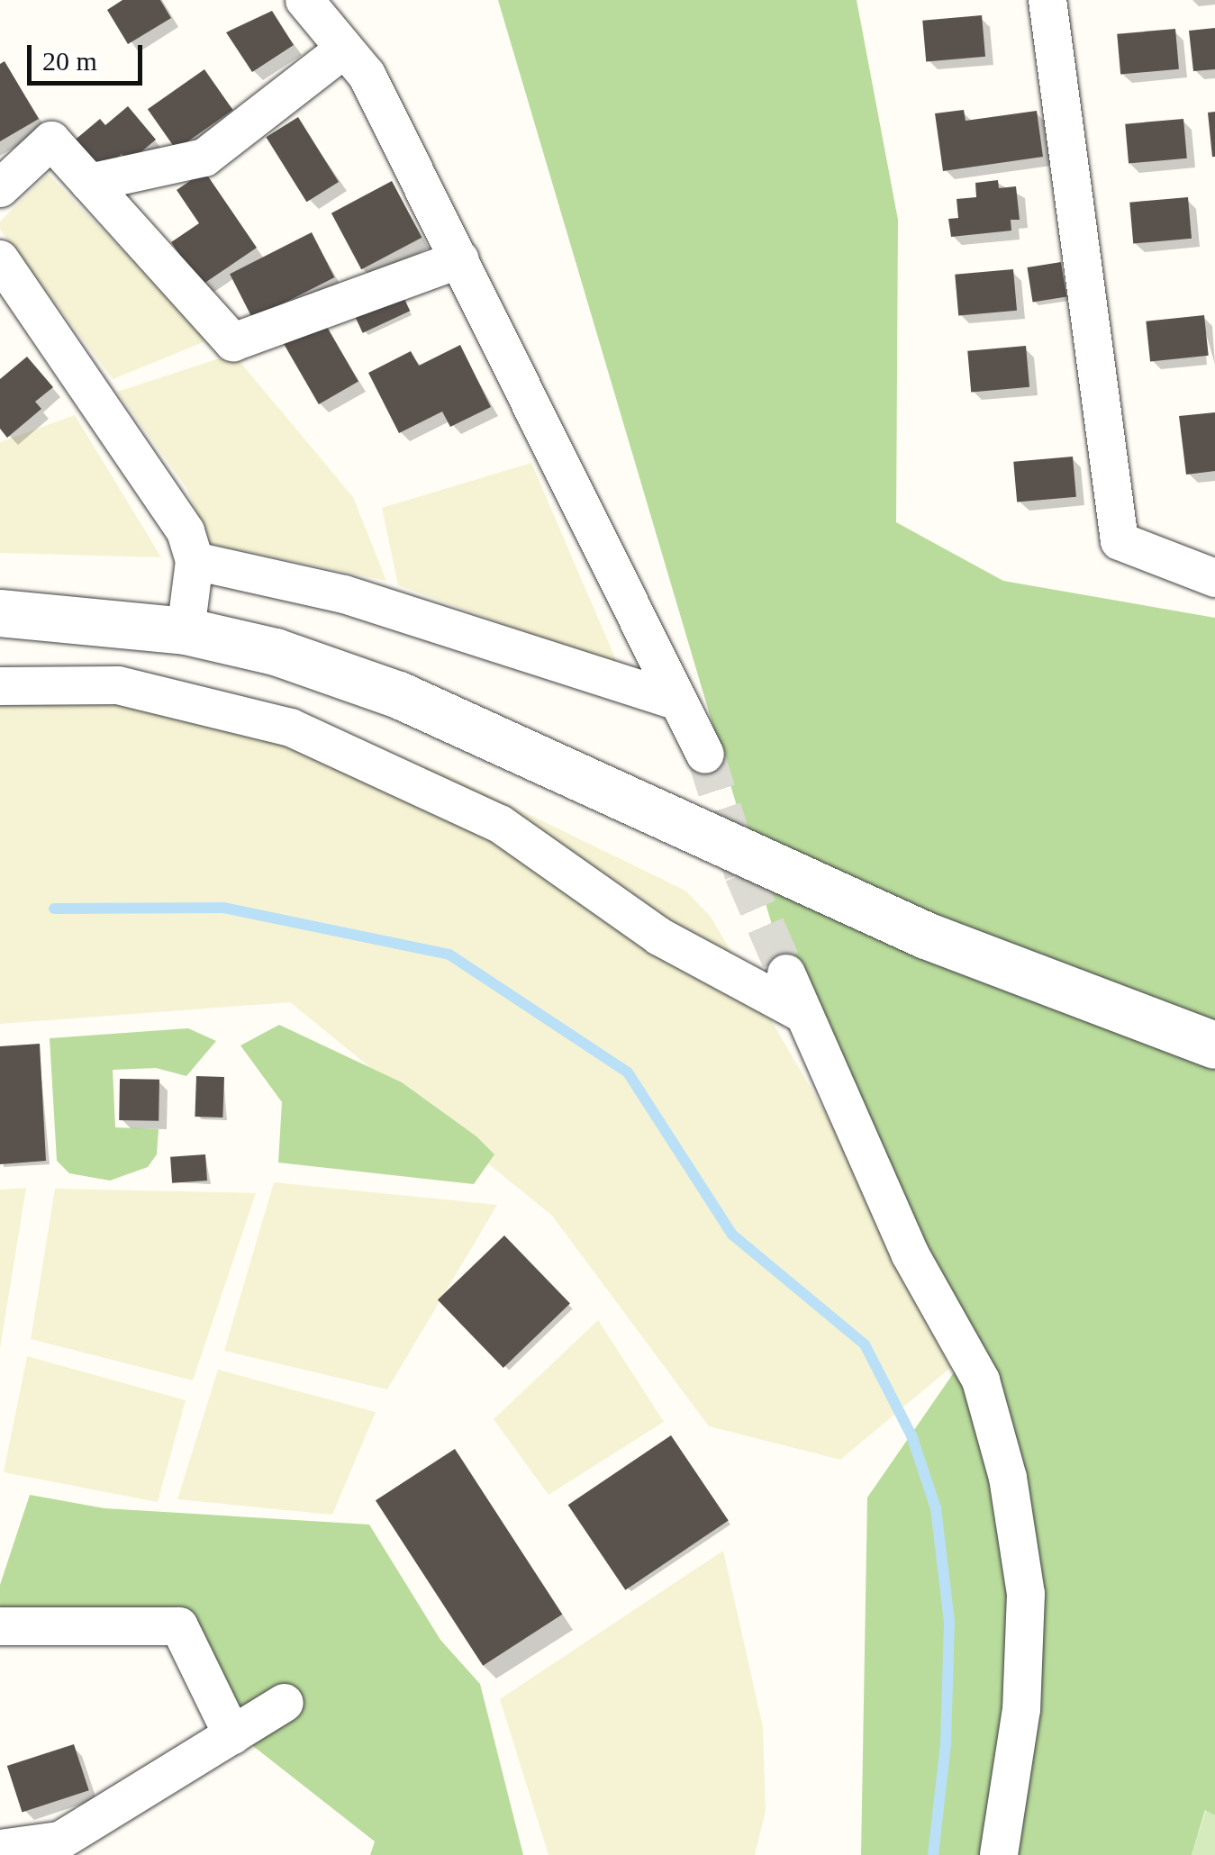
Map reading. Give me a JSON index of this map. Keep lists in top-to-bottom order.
{
  "scale_bar": "20 m"
}
